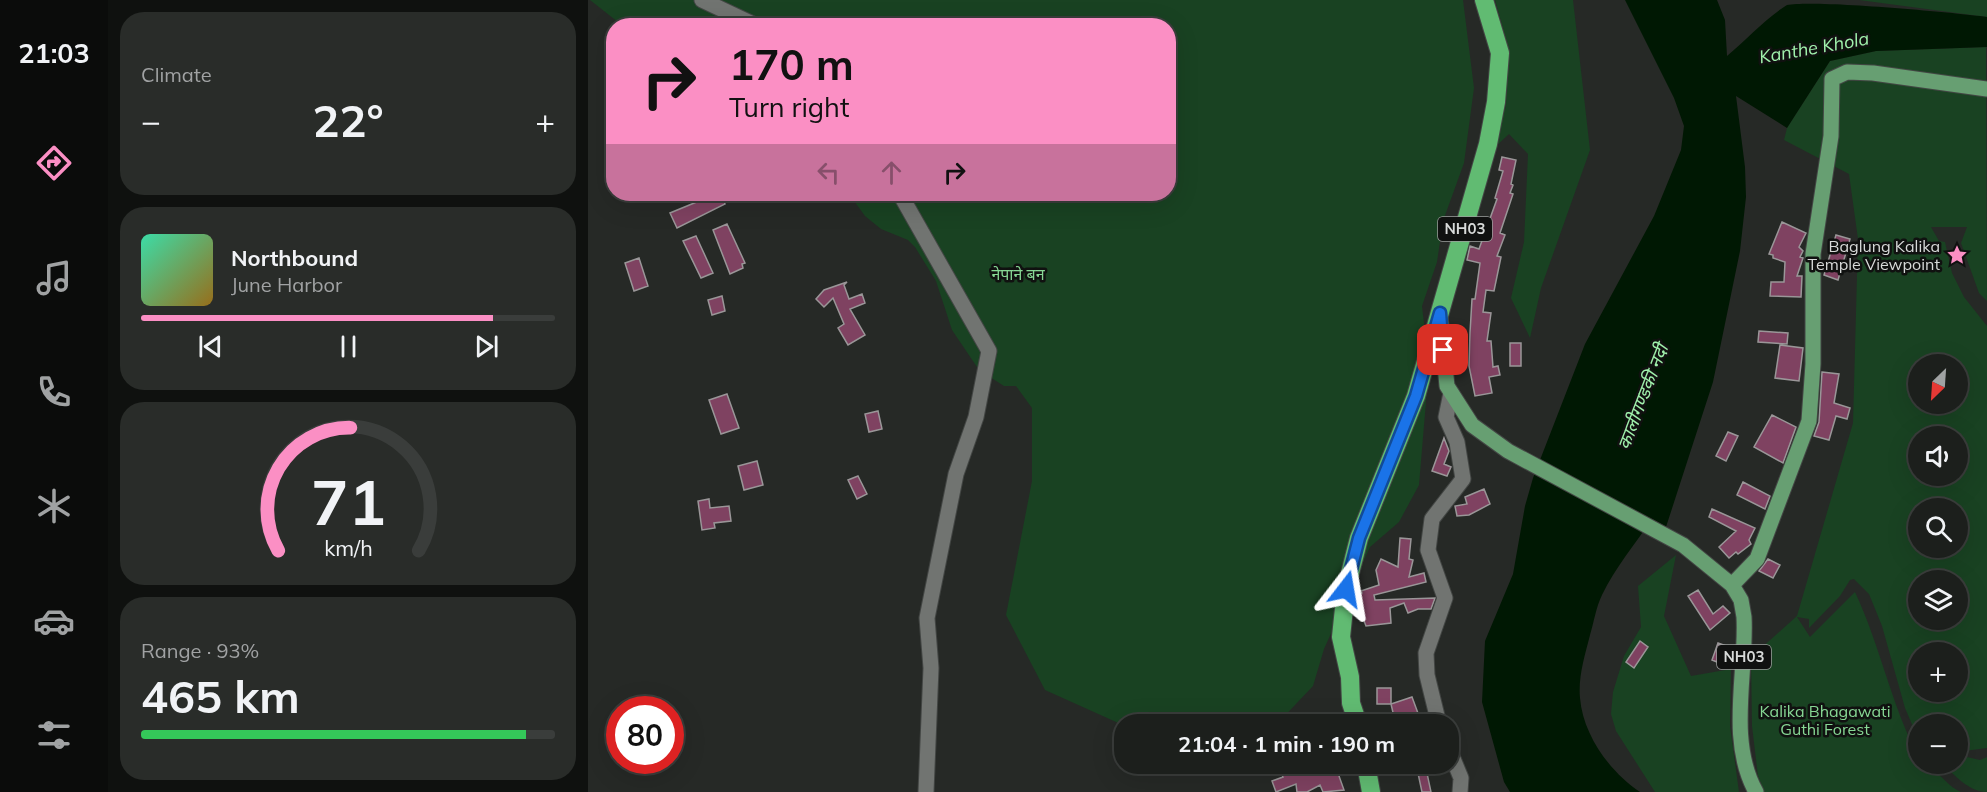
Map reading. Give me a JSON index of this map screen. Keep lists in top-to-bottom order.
{
  "streets": {
    "highway": ["NH03"]
  },
  "water": ["Kanthe Khola", "कालीगण्डकी नदी"],
  "parks": ["नेपाने बन", "Kalika Bhagawati Guthi Forest"],
  "places": {
    "place": ["Baglung Kalika Temple Viewpoint"]
  },
  "north": "bottom left",
  "page": {
    "tabs": "21:03",
    "tile": [
      "Climate",
      ["Range · 93%", "465 km"]
    ],
    "turn": ["170 m", "Turn right"],
    "heat": ["−", "22°", "+"],
    "song": ["Northbound", "June Harbor"],
    "map_buttons": ["+", "−"],
    "limit": "80",
    "trip": "21:04 · 1 min · 190 m",
    "gauge": ["71", "km/h"]
  }
}
